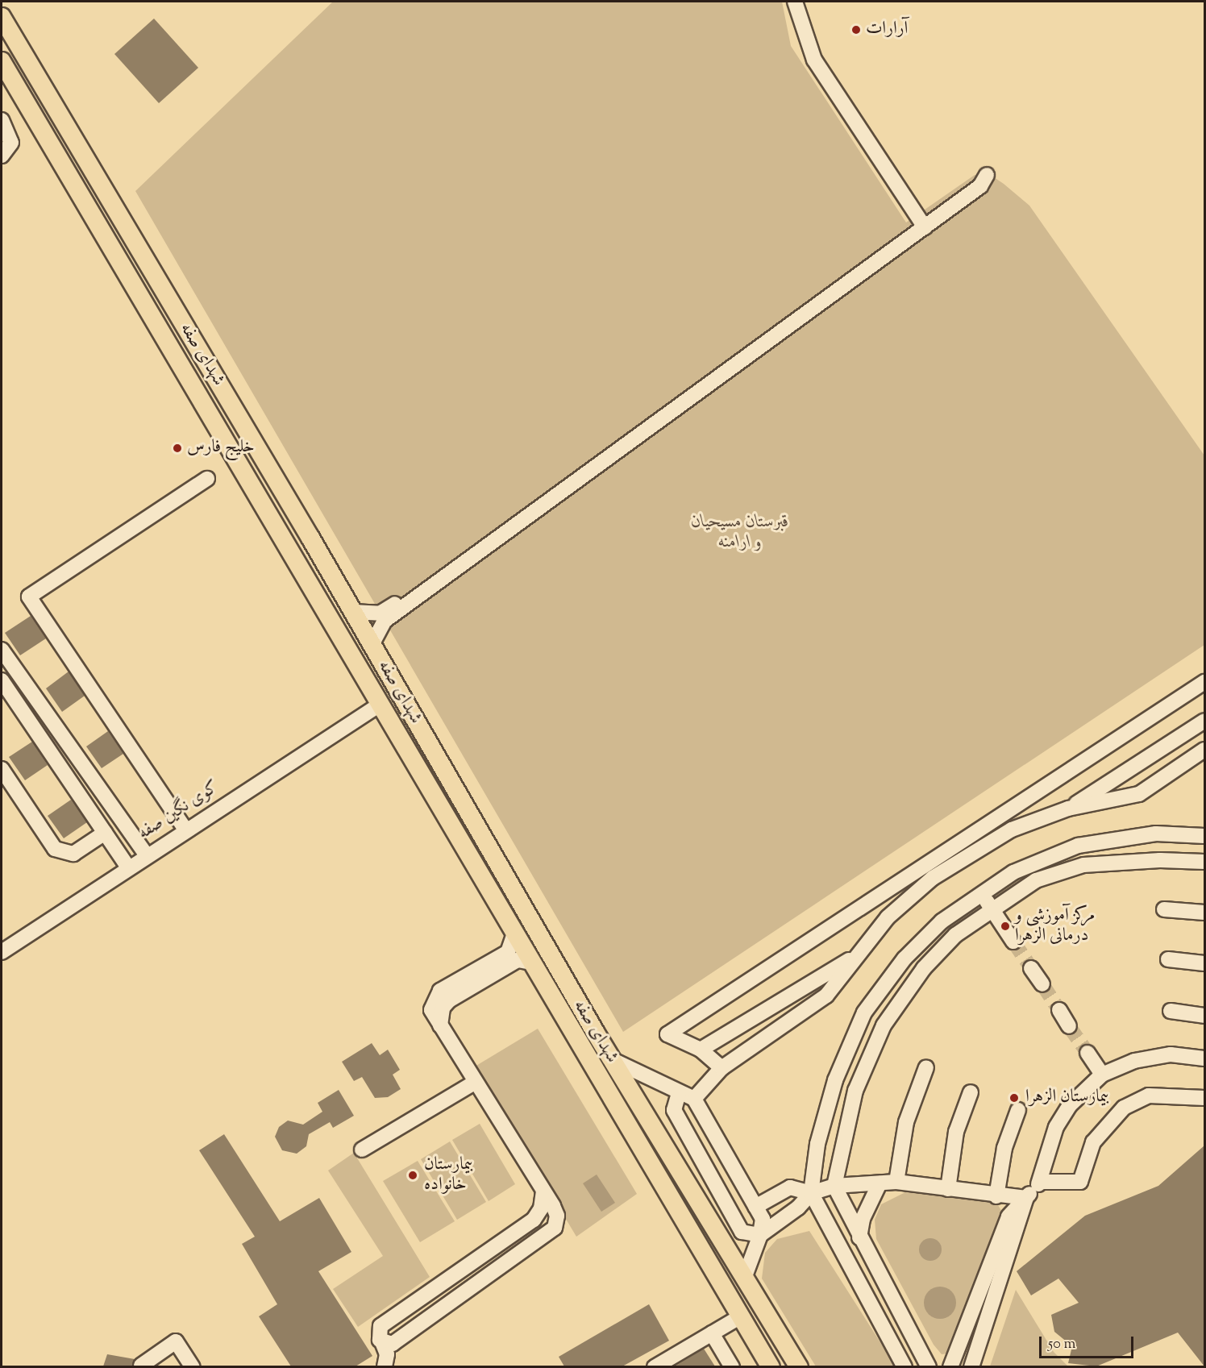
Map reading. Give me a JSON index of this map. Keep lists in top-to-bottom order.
{
  "streets": {
    "main road": ["شهدای صفه"],
    "lane": ["کوی نگین صفه"]
  },
  "crossings": [
    ["شهدای صفه", "کوی نگین صفه"]
  ],
  "parks": ["قبرستان مسیحیان و ارامنه"],
  "places": [
    "آرارات",
    "خلیج فارس",
    "مرکز آموزشی و درمانی الزهرا",
    "بیمارستان الزهرا",
    "بیمارستان خانواده"
  ],
  "scale_bar": "50 m"
}
